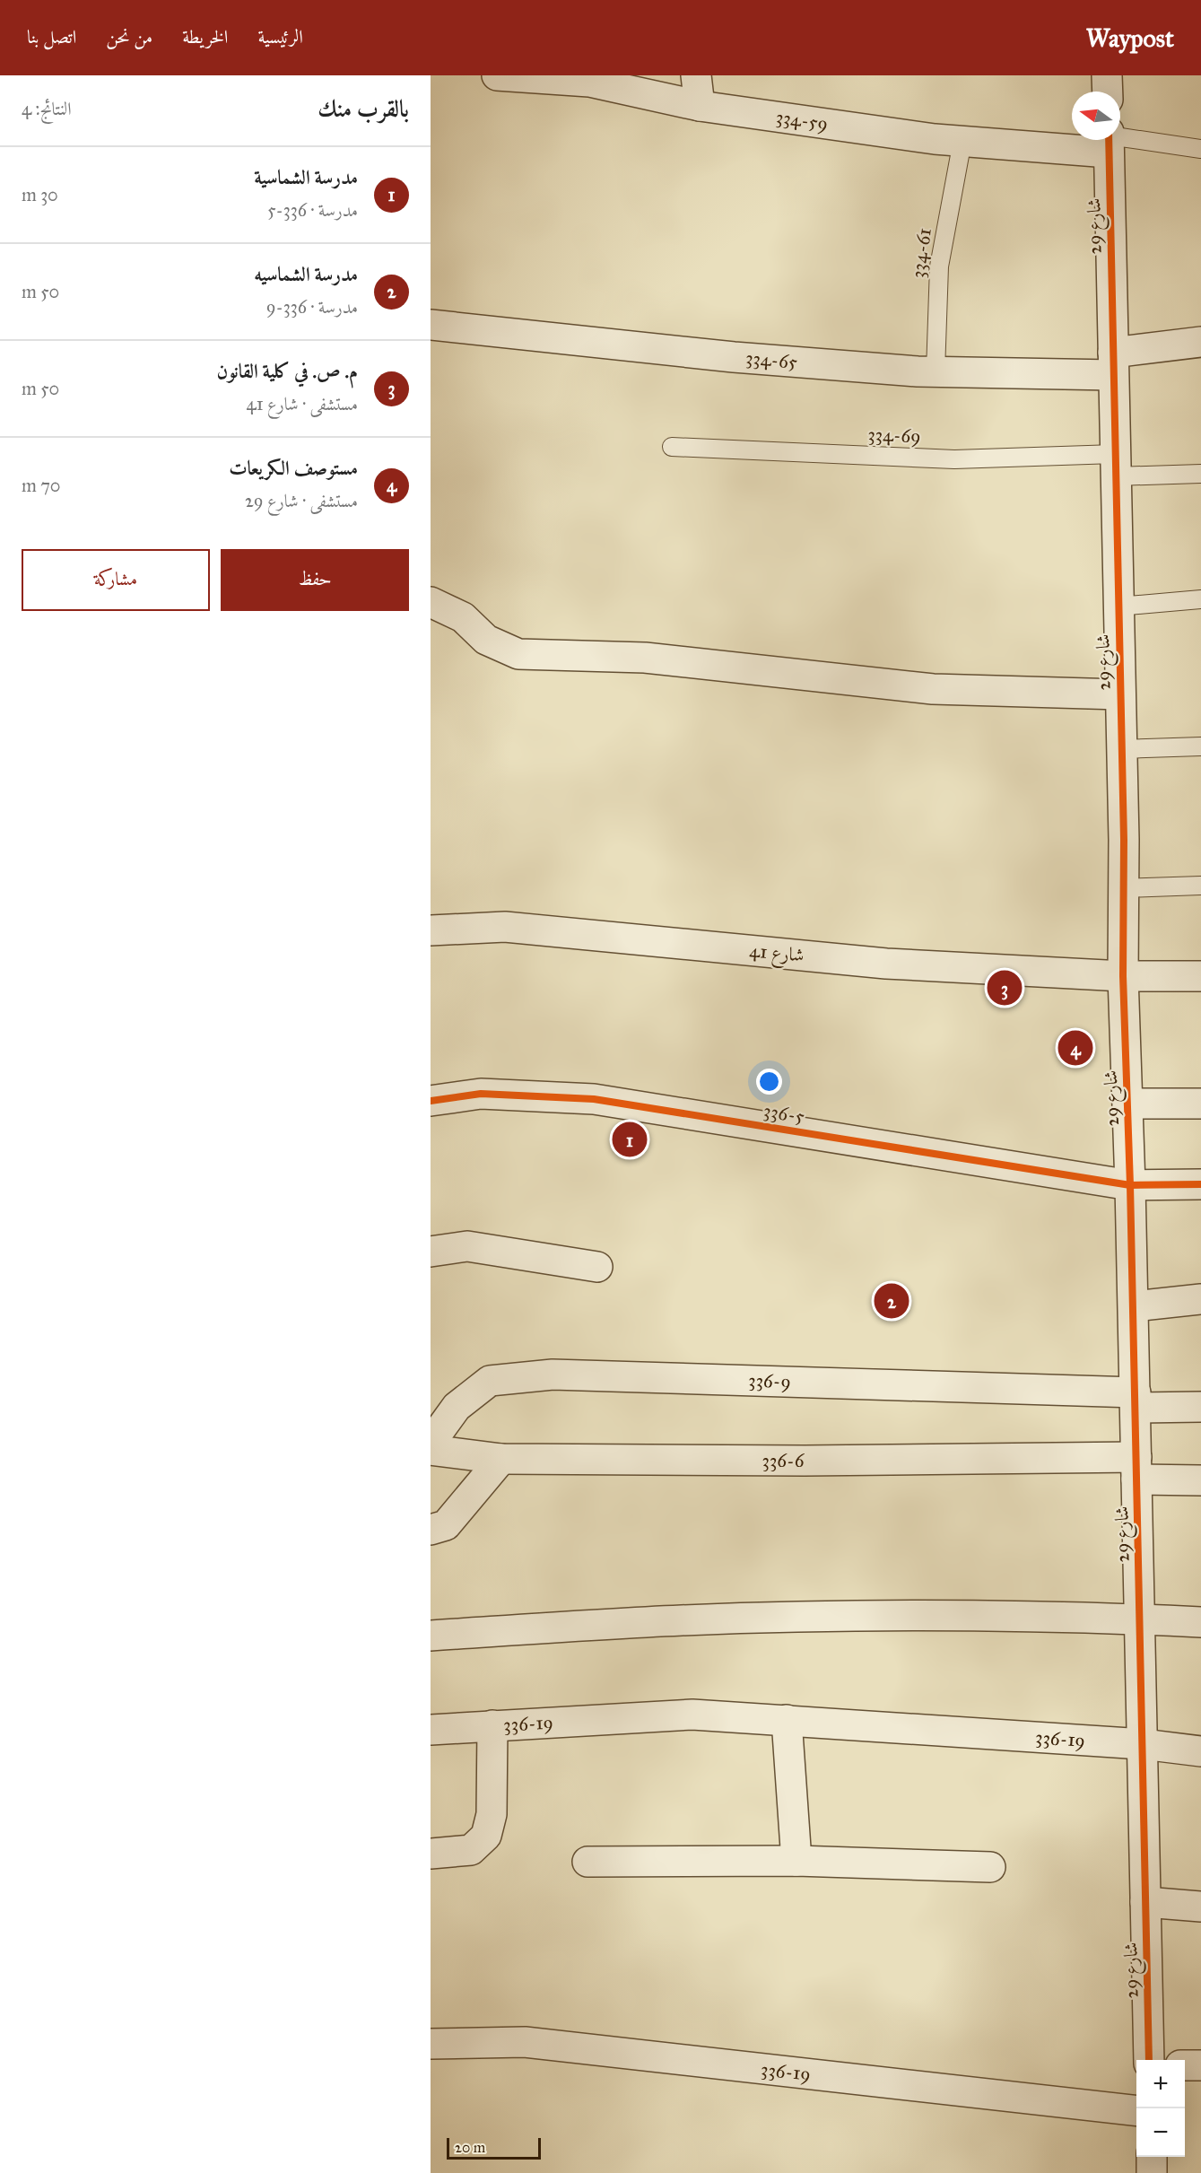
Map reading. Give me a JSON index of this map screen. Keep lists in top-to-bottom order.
{
  "streets": {
    "street": [
      "334-59",
      "شارع 29",
      "334-65",
      "شارع 41",
      "336-5",
      "336-9",
      "336-6",
      "336-19"
    ],
    "lane": ["334-61", "334-69"]
  },
  "crossings": [
    ["334-59", "شارع 29"],
    ["334-59", "334-61"],
    ["شارع 29", "334-65"],
    ["شارع 29", "334-69"],
    ["شارع 29", "شارع 41"],
    ["شارع 29", "336-5"],
    ["شارع 29", "336-9"],
    ["شارع 29", "336-6"],
    ["شارع 29", "336-19"],
    ["334-61", "334-65"]
  ],
  "scale_bar": "20 m",
  "north": "left",
  "page": {
    "header": "Waypost",
    "nav": [
      "الرئيسية",
      "الخريطة",
      "من نحن",
      "اتصل بنا"
    ],
    "heading": ["بالقرب منك", "النتائج: 4"],
    "list": [
      {
        "mark": "1",
        "name": "مدرسة الشماسية",
        "note": "مدرسة · 336-5",
        "value": "30 m"
      },
      {
        "mark": "2",
        "name": "مدرسة الشماسيه",
        "note": "مدرسة · 336-9",
        "value": "50 m"
      },
      {
        "mark": "3",
        "name": "م. ص. في كلية القانون",
        "note": "مستشفى · شارع 41",
        "value": "50 m"
      },
      {
        "mark": "4",
        "name": "مستوصف الكريعات",
        "note": "مستشفى · شارع 29",
        "value": "70 m"
      }
    ],
    "buttons": ["حفظ", "مشاركة"],
    "pins": [
      "3",
      "4",
      "1",
      "2"
    ],
    "map_buttons": ["+", "−"],
    "scale": "20 m"
  }
}
